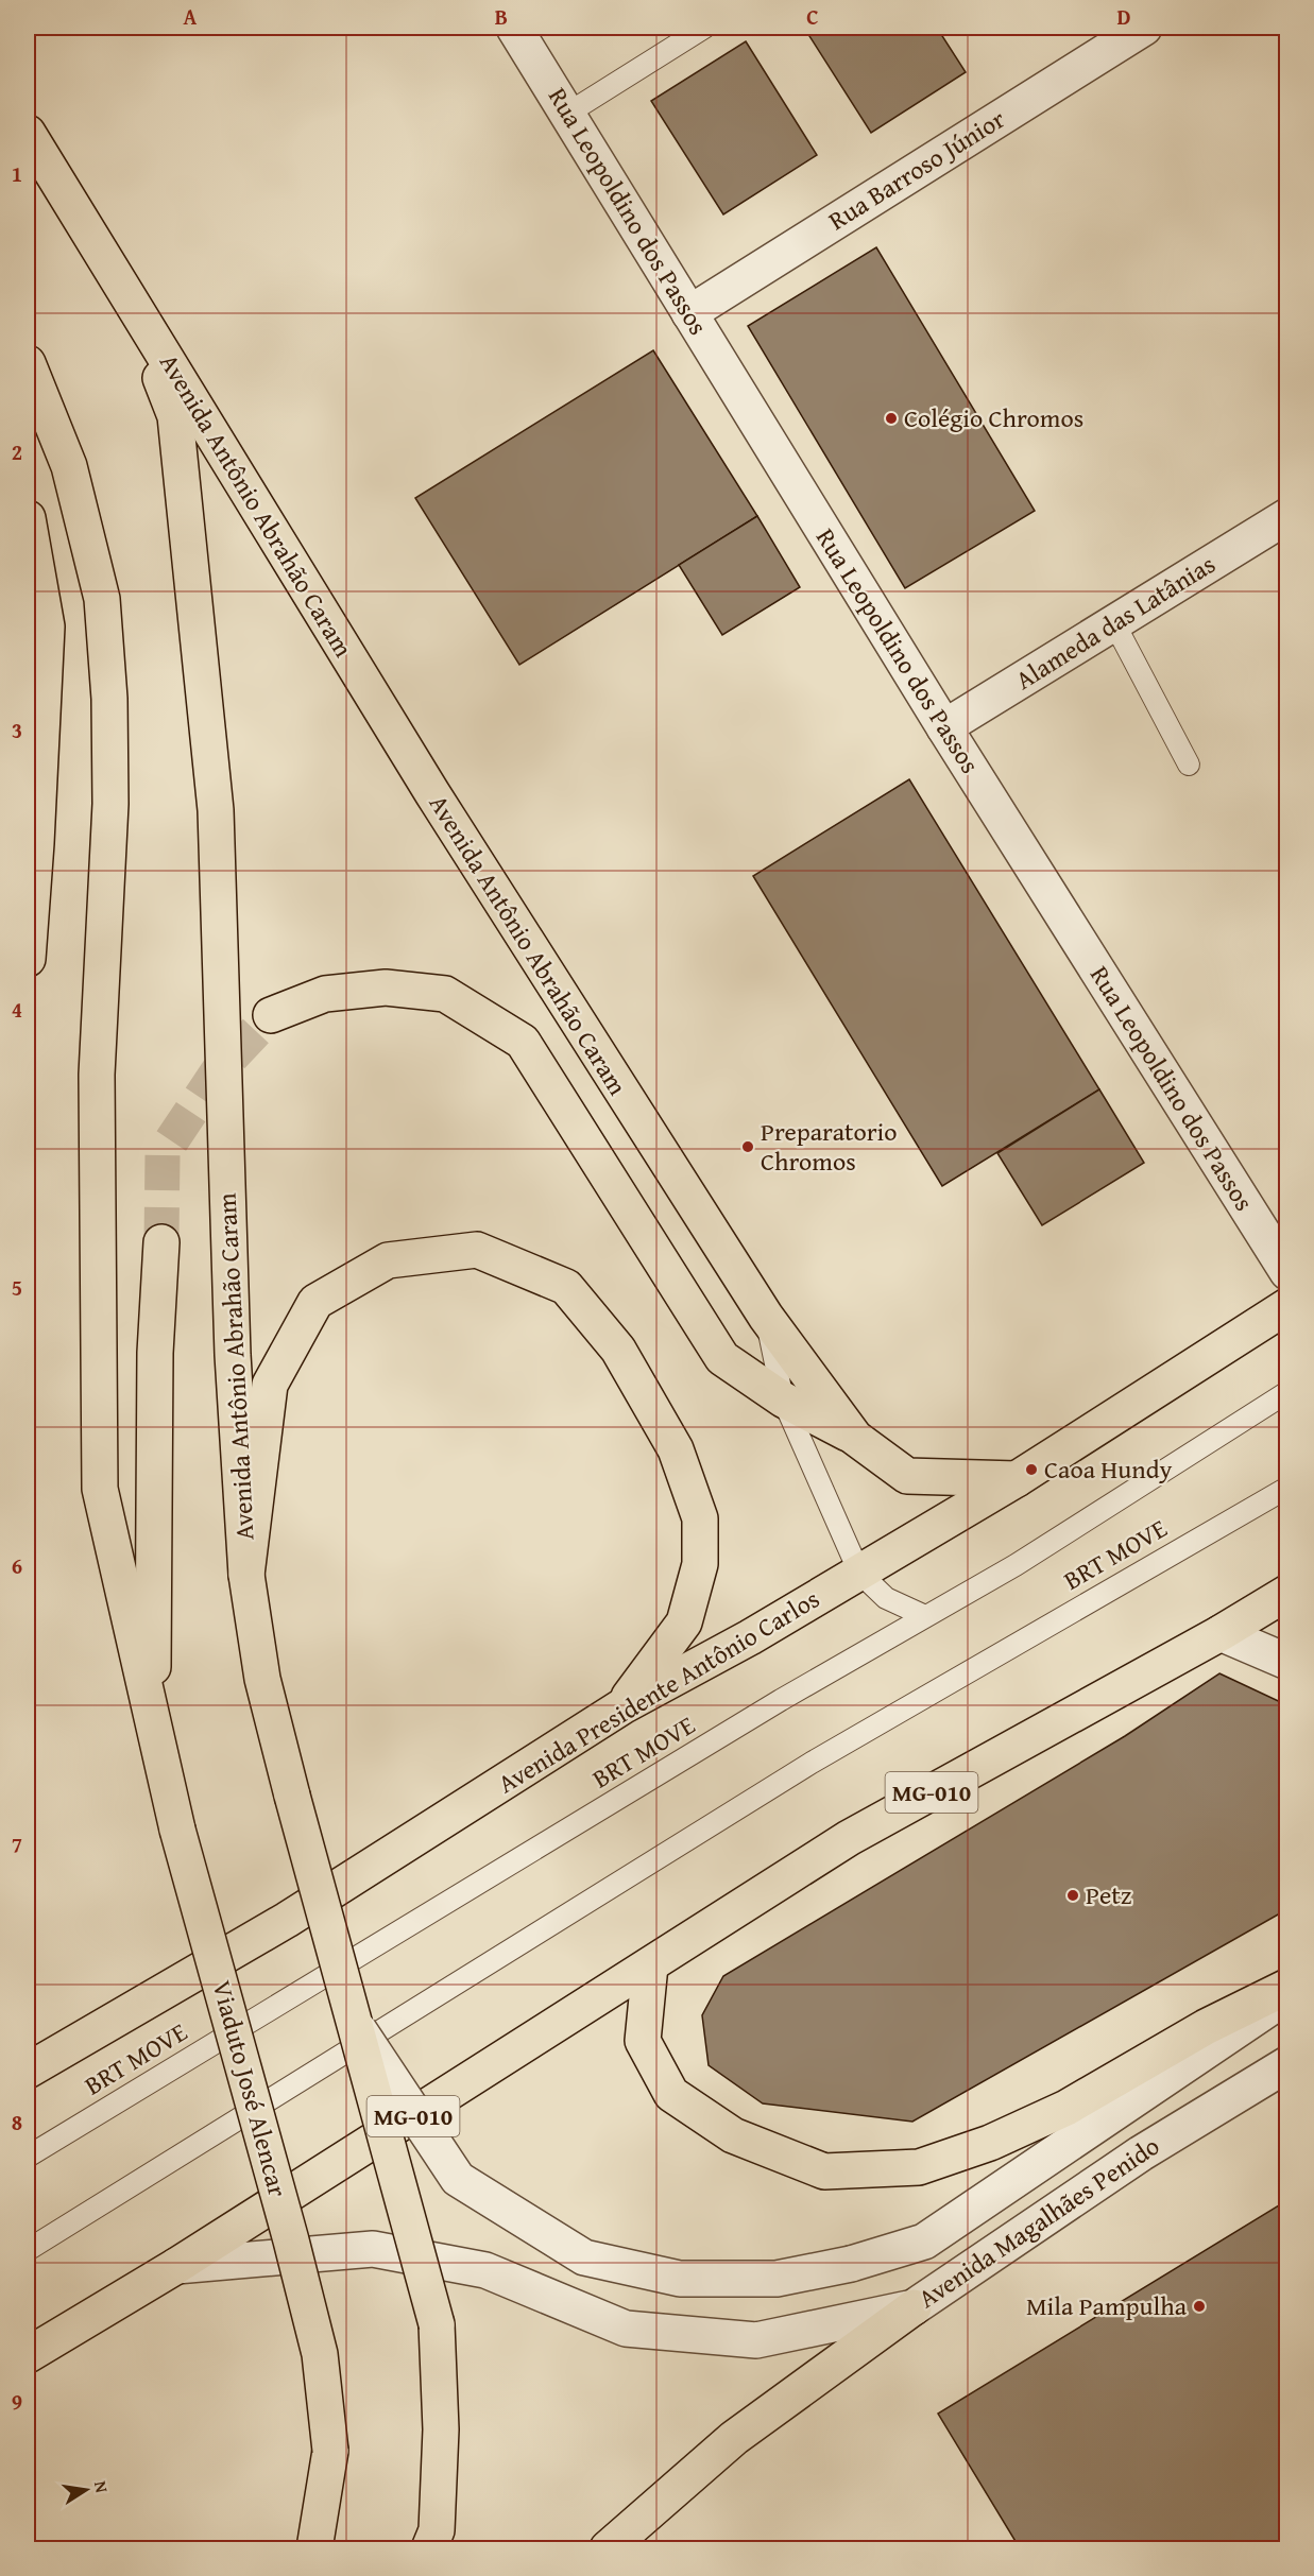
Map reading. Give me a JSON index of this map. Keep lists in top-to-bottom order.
{
  "streets": {
    "main road": [
      "Avenida Antônio Abrahão Caram",
      "Avenida Presidente Antônio Carlos",
      "MG-010",
      "Viaduto José Alencar"
    ],
    "street": [
      "Rua Barroso Júnior",
      "Rua Leopoldino dos Passos",
      "Alameda das Latânias",
      "Avenida Magalhães Penido"
    ],
    "lane": ["BRT MOVE"]
  },
  "crossings": [
    ["Rua Barroso Júnior", "Rua Leopoldino dos Passos"],
    ["Rua Leopoldino dos Passos", "Alameda das Latânias"],
    ["Avenida Antônio Abrahão Caram", "Avenida Presidente Antônio Carlos"],
    ["Avenida Antônio Abrahão Caram", "Avenida Magalhães Penido"],
    ["MG-010", "Avenida Magalhães Penido"]
  ],
  "places": [
    "Colégio Chromos",
    "Preparatorio Chromos",
    "Caoa Hundy",
    "Petz",
    "Mila Pampulha"
  ],
  "north": "right",
  "grid": {
    "columns": [
      "A",
      "B",
      "C",
      "D"
    ],
    "rows": [
      "1",
      "2",
      "3",
      "4",
      "5",
      "6",
      "7",
      "8",
      "9"
    ]
  }
}
